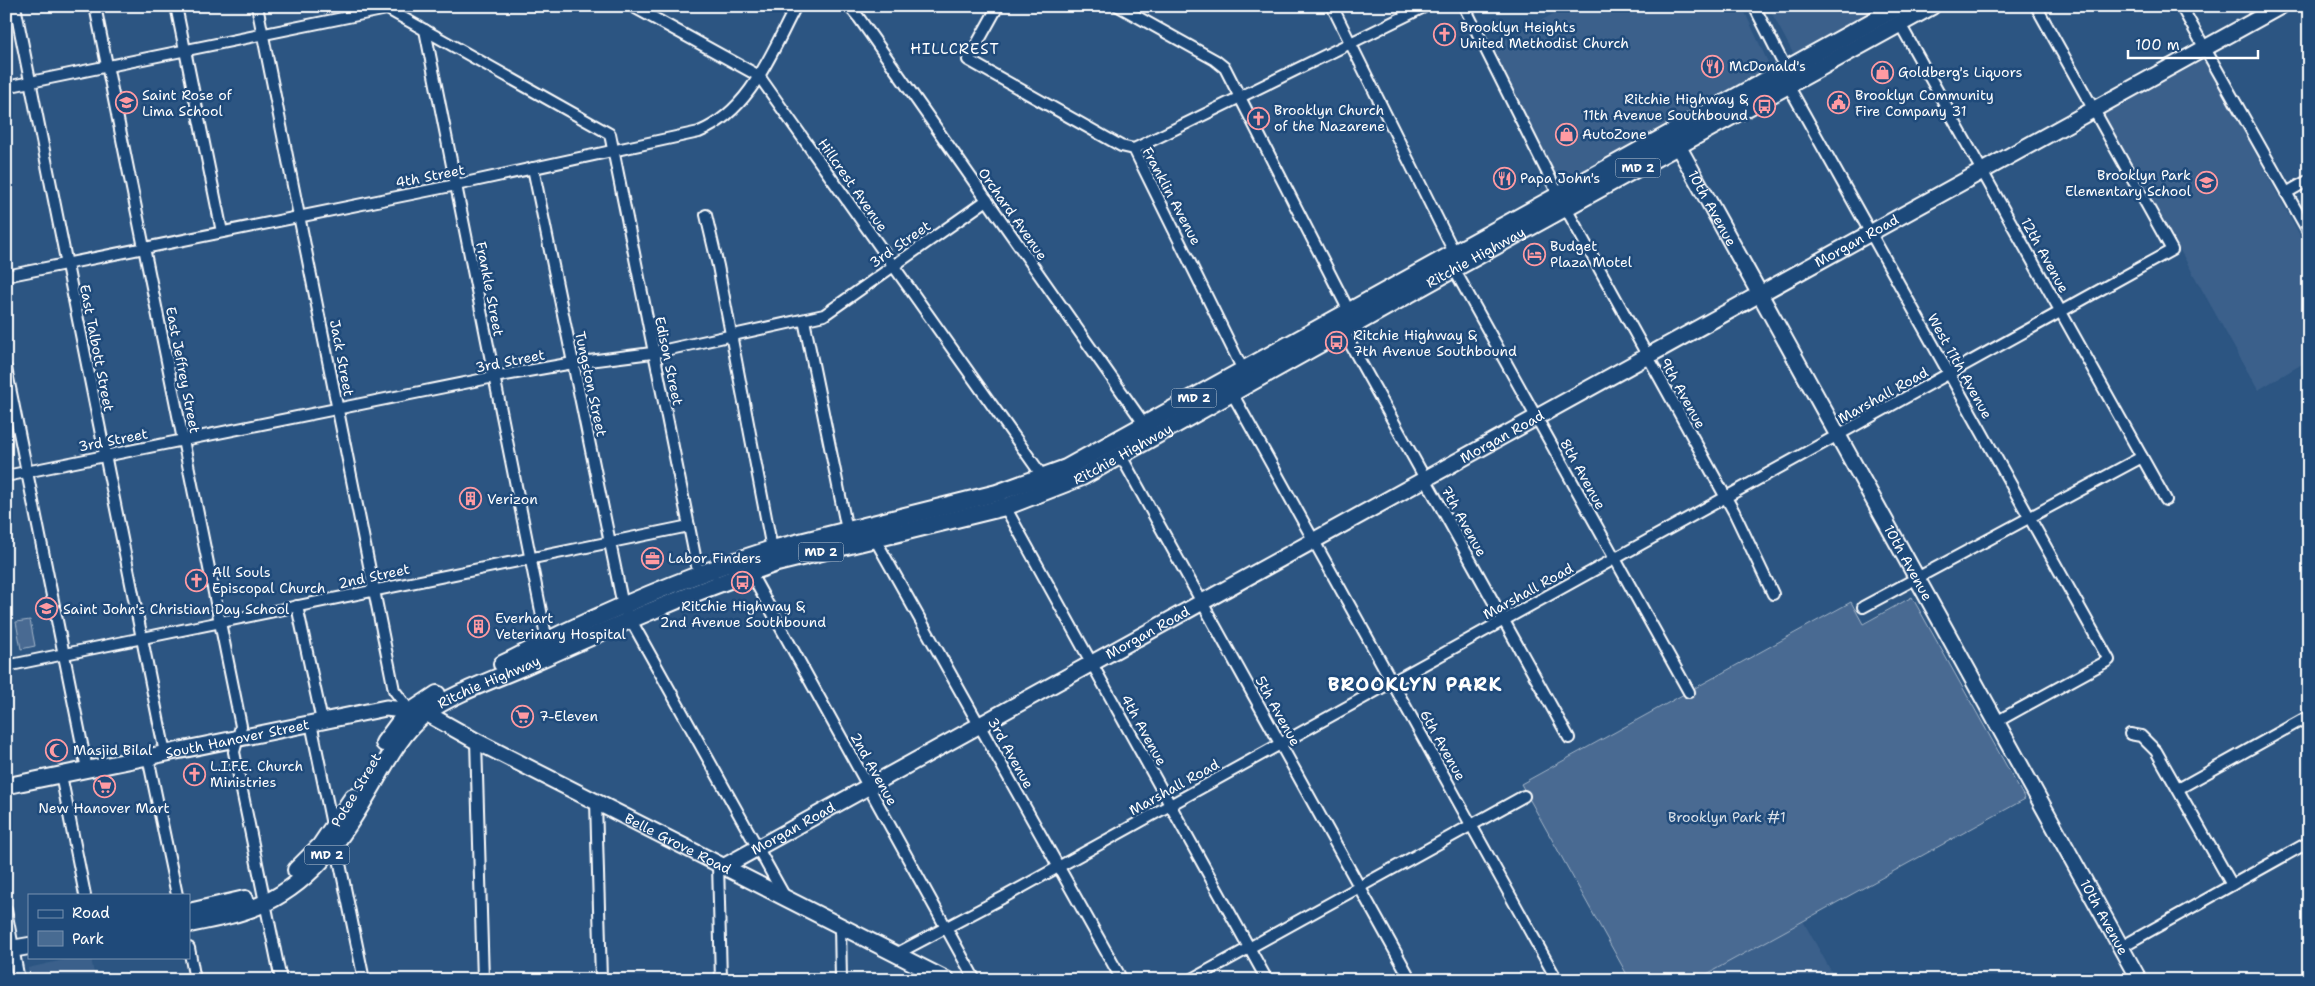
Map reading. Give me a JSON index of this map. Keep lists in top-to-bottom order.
{
  "streets": {
    "main road": ["MD 2", "Ritchie Highway", "Potee Street"],
    "street": [
      "4th Street",
      "Hillcrest Avenue",
      "Franklin Avenue",
      "10th Avenue",
      "Orchard Avenue",
      "Morgan Road",
      "3rd Street",
      "12th Avenue",
      "Frankle Street",
      "East Talbott Street",
      "Jack Street",
      "Edison Street",
      "West 11th Avenue",
      "East Jeffrey Street",
      "Tungston Street",
      "9th Avenue",
      "Marshall Road",
      "8th Avenue",
      "7th Avenue",
      "2nd Street",
      "5th Avenue",
      "4th Avenue",
      "South Hanover Street",
      "6th Avenue",
      "3rd Avenue",
      "2nd Avenue",
      "Belle Grove Road"
    ]
  },
  "crossings": [
    ["4th Street", "Hillcrest Avenue"],
    ["4th Street", "Frankle Street"],
    ["4th Street", "East Talbott Street"],
    ["4th Street", "Jack Street"],
    ["4th Street", "Edison Street"],
    ["4th Street", "East Jeffrey Street"],
    ["4th Street", "Tungston Street"],
    ["Hillcrest Avenue", "3rd Street"],
    ["Hillcrest Avenue", "Ritchie Highway"],
    ["Franklin Avenue", "Ritchie Highway"],
    ["10th Avenue", "Morgan Road"],
    ["10th Avenue", "Ritchie Highway"],
    ["10th Avenue", "West 11th Avenue"],
    ["10th Avenue", "Marshall Road"],
    ["Orchard Avenue", "3rd Street"],
    ["Orchard Avenue", "Ritchie Highway"],
    ["Morgan Road", "12th Avenue"],
    ["Morgan Road", "West 11th Avenue"],
    ["Morgan Road", "Tungston Street"],
    ["Morgan Road", "9th Avenue"],
    ["Morgan Road", "Marshall Road"],
    ["Morgan Road", "8th Avenue"],
    ["Morgan Road", "7th Avenue"],
    ["Morgan Road", "5th Avenue"],
    ["Morgan Road", "4th Avenue"],
    ["Morgan Road", "6th Avenue"],
    ["Morgan Road", "3rd Avenue"],
    ["Morgan Road", "2nd Avenue"],
    ["Morgan Road", "Belle Grove Road"],
    ["3rd Street", "Frankle Street"],
    ["3rd Street", "East Talbott Street"],
    ["3rd Street", "Jack Street"],
    ["3rd Street", "Edison Street"],
    ["3rd Street", "East Jeffrey Street"],
    ["3rd Street", "Tungston Street"],
    ["12th Avenue", "Ritchie Highway"],
    ["12th Avenue", "Marshall Road"],
    ["Ritchie Highway", "Frankle Street"],
    ["Ritchie Highway", "Jack Street"],
    ["Ritchie Highway", "Edison Street"],
    ["Ritchie Highway", "West 11th Avenue"],
    ["Ritchie Highway", "Tungston Street"],
    ["Ritchie Highway", "9th Avenue"],
    ["Ritchie Highway", "8th Avenue"],
    ["Ritchie Highway", "7th Avenue"],
    ["Ritchie Highway", "5th Avenue"],
    ["Ritchie Highway", "4th Avenue"],
    ["Ritchie Highway", "South Hanover Street"],
    ["Ritchie Highway", "6th Avenue"],
    ["Ritchie Highway", "3rd Avenue"],
    ["Ritchie Highway", "2nd Avenue"],
    ["Ritchie Highway", "Potee Street"],
    ["Ritchie Highway", "Belle Grove Road"],
    ["Frankle Street", "Edison Street"],
    ["Frankle Street", "2nd Street"],
    ["East Talbott Street", "2nd Street"],
    ["East Talbott Street", "South Hanover Street"],
    ["Jack Street", "2nd Street"],
    ["Jack Street", "South Hanover Street"],
    ["Jack Street", "Potee Street"],
    ["Jack Street", "Belle Grove Road"],
    ["Edison Street", "2nd Street"],
    ["West 11th Avenue", "Marshall Road"],
    ["East Jeffrey Street", "2nd Street"],
    ["East Jeffrey Street", "South Hanover Street"],
    ["East Jeffrey Street", "Potee Street"],
    ["Tungston Street", "2nd Street"],
    ["Tungston Street", "Belle Grove Road"],
    ["9th Avenue", "Marshall Road"],
    ["Marshall Road", "8th Avenue"],
    ["Marshall Road", "7th Avenue"],
    ["Marshall Road", "5th Avenue"],
    ["Marshall Road", "4th Avenue"],
    ["Marshall Road", "6th Avenue"],
    ["Marshall Road", "3rd Avenue"],
    ["Marshall Road", "2nd Avenue"],
    ["Marshall Road", "Belle Grove Road"],
    ["South Hanover Street", "Potee Street"],
    ["South Hanover Street", "Belle Grove Road"],
    ["Potee Street", "Belle Grove Road"]
  ],
  "districts": ["HILLCREST", "BROOKLYN PARK"],
  "parks": ["Brooklyn Park #1"],
  "places": {
    "church": [
      "Brooklyn Heights United Methodist Church",
      "Brooklyn Church of the Nazarene",
      "All Souls Episcopal Church",
      "L.I.F.E. Church Ministries"
    ],
    "restaurant": ["McDonald's", "Papa John's"],
    "shop": ["Goldberg's Liquors", "AutoZone"],
    "school or university": ["Saint Rose of Lima School", "Brooklyn Park Elementary School", "Saint John's Christian Day School"],
    "public building": ["Brooklyn Community Fire Company 31"],
    "bus stop": ["Ritchie Highway & 11th Avenue Southbound", "Ritchie Highway & 7th Avenue Southbound", "Ritchie Highway & 2nd Avenue Southbound"],
    "hotel": ["Budget Plaza Motel"],
    "building": ["Verizon", "Everhart Veterinary Hospital"],
    "office": ["Labor Finders"],
    "supermarket": ["7-Eleven", "New Hanover Mart"],
    "mosque": ["Masjid Bilal"]
  },
  "legend": ["Road", "Park"],
  "scale_bar": "100 m"
}
